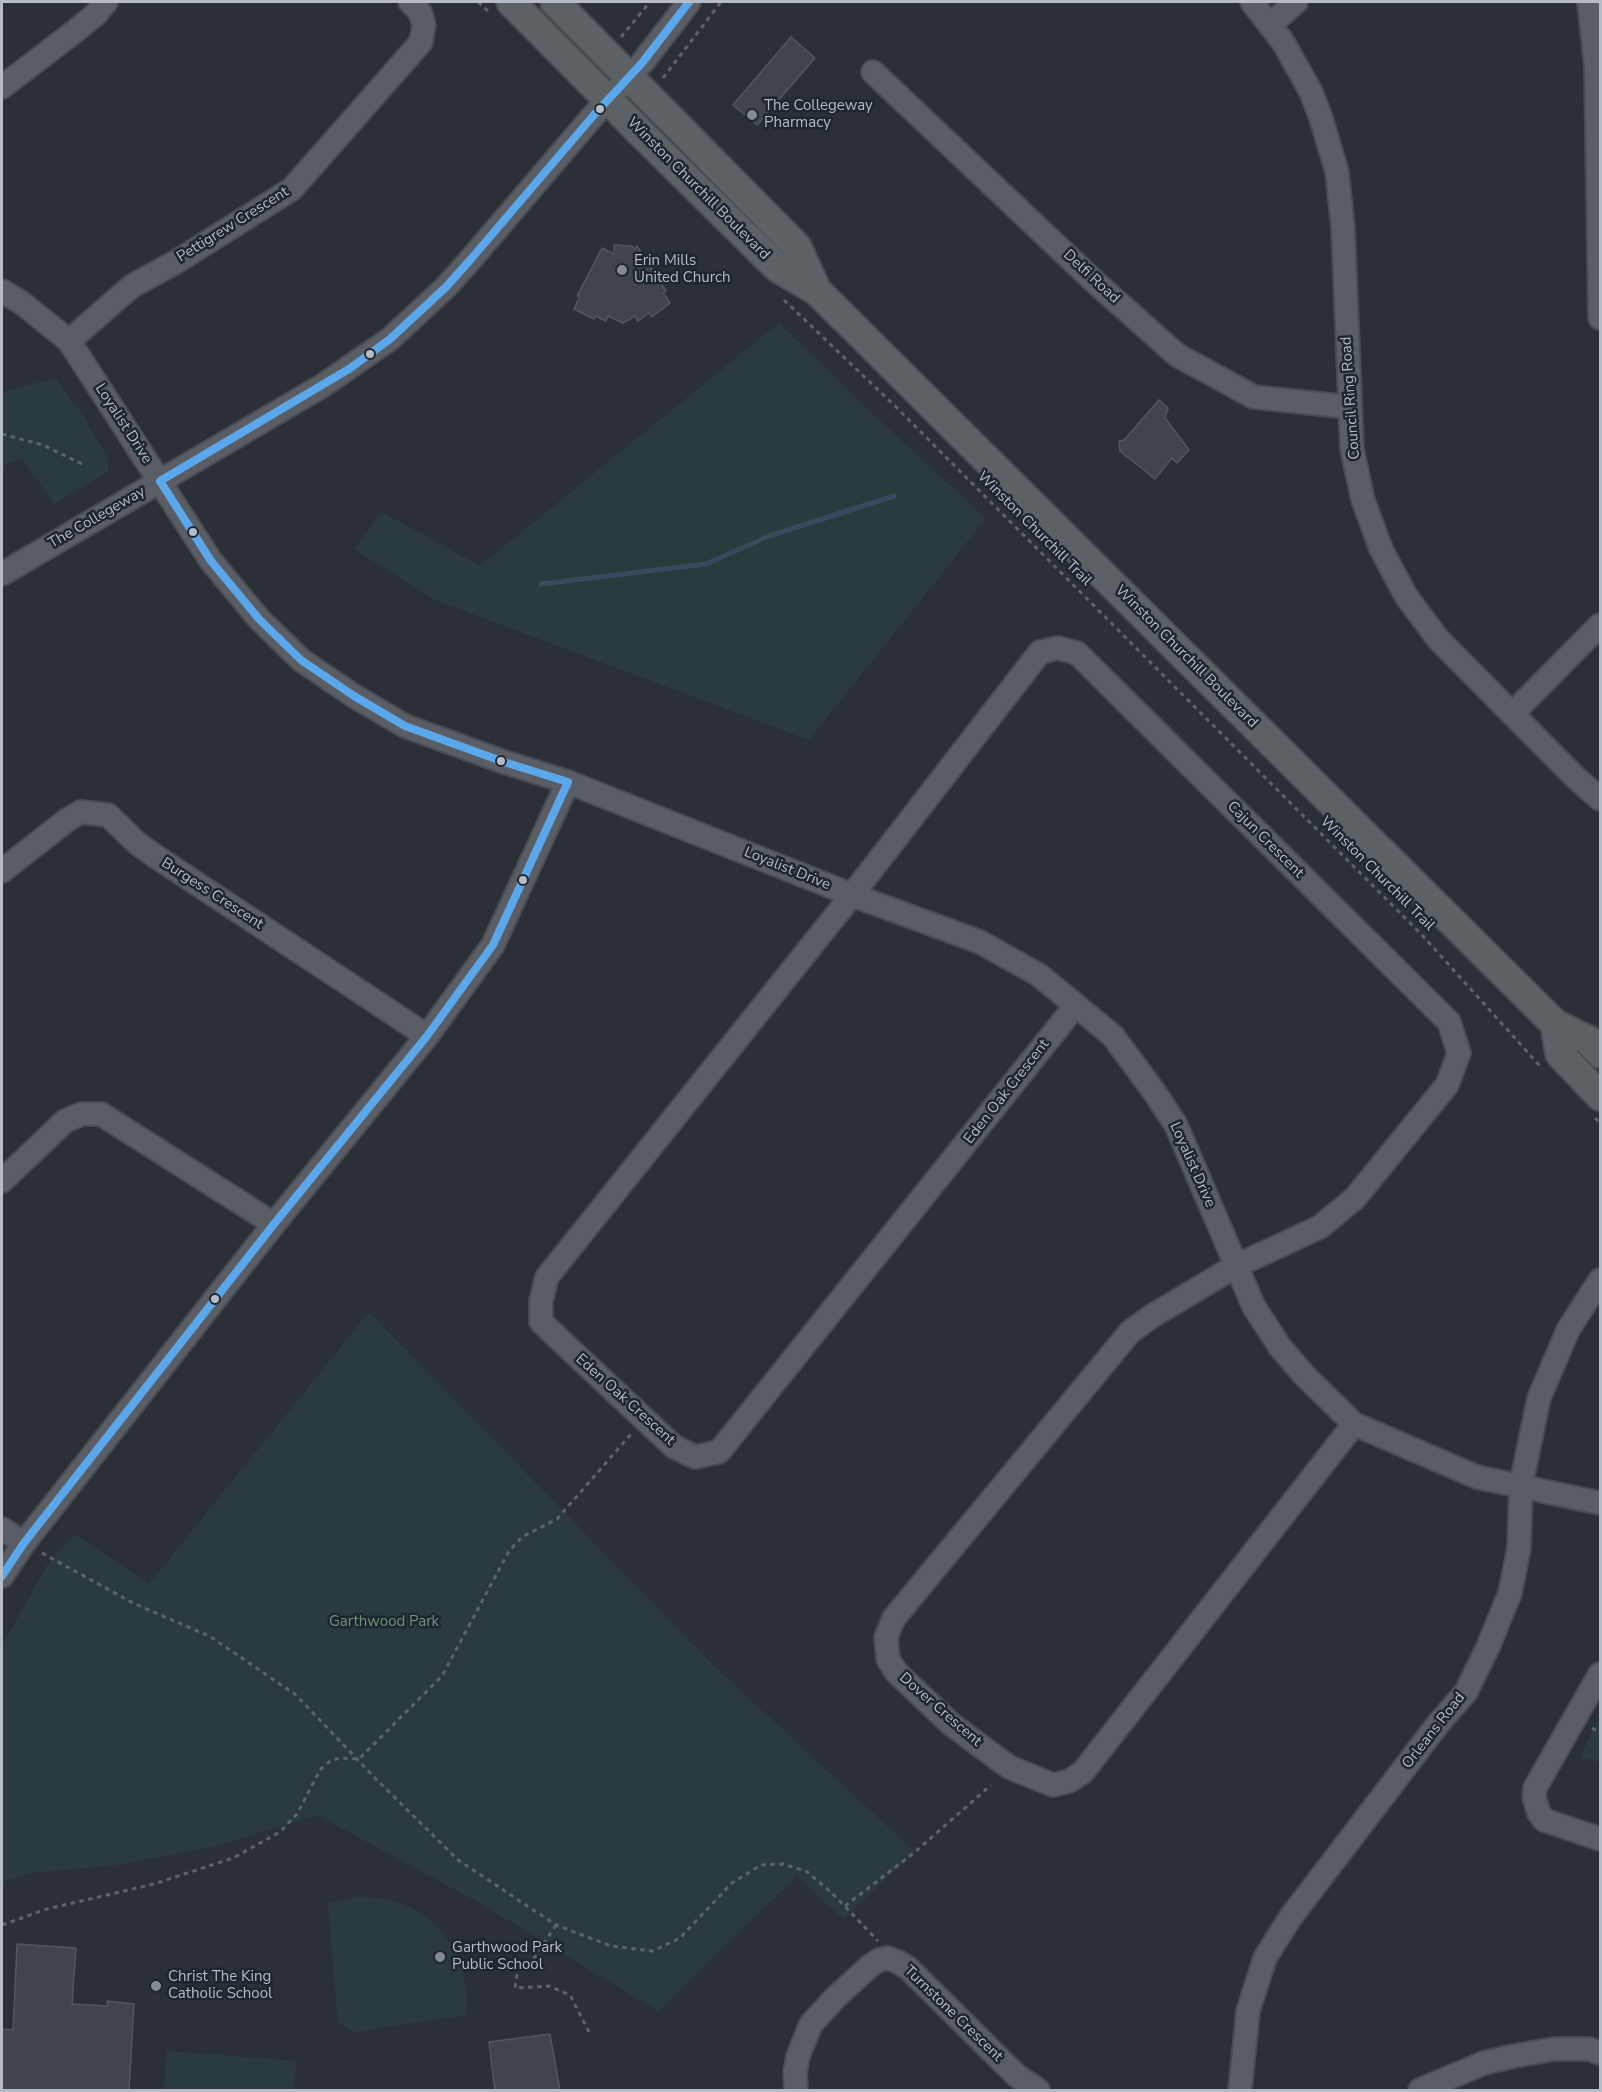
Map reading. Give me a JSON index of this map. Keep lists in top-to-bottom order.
{
  "streets": {
    "main road": ["Winston Churchill Boulevard"],
    "street": [
      "Pettigrew Crescent",
      "Delfi Road",
      "Council Ring Road",
      "Loyalist Drive",
      "The Collegeway",
      "Cajun Crescent",
      "Burgess Crescent",
      "Eden Oak Crescent",
      "Dover Crescent",
      "Orleans Road",
      "Turnstone Crescent"
    ],
    "path": ["Winston Churchill Trail"]
  },
  "crossings": [
    ["Winston Churchill Boulevard", "The Collegeway"],
    ["Pettigrew Crescent", "Loyalist Drive"],
    ["Delfi Road", "Council Ring Road"],
    ["Loyalist Drive", "The Collegeway"],
    ["Loyalist Drive", "Cajun Crescent"],
    ["Loyalist Drive", "Eden Oak Crescent"],
    ["Loyalist Drive", "Dover Crescent"],
    ["Loyalist Drive", "Orleans Road"],
    ["Cajun Crescent", "Eden Oak Crescent"],
    ["Cajun Crescent", "Dover Crescent"]
  ],
  "parks": ["Garthwood Park"],
  "places": [
    "The Collegeway Pharmacy",
    "Erin Mills United Church",
    "Garthwood Park Public School",
    "Christ The King Catholic School"
  ]
}
